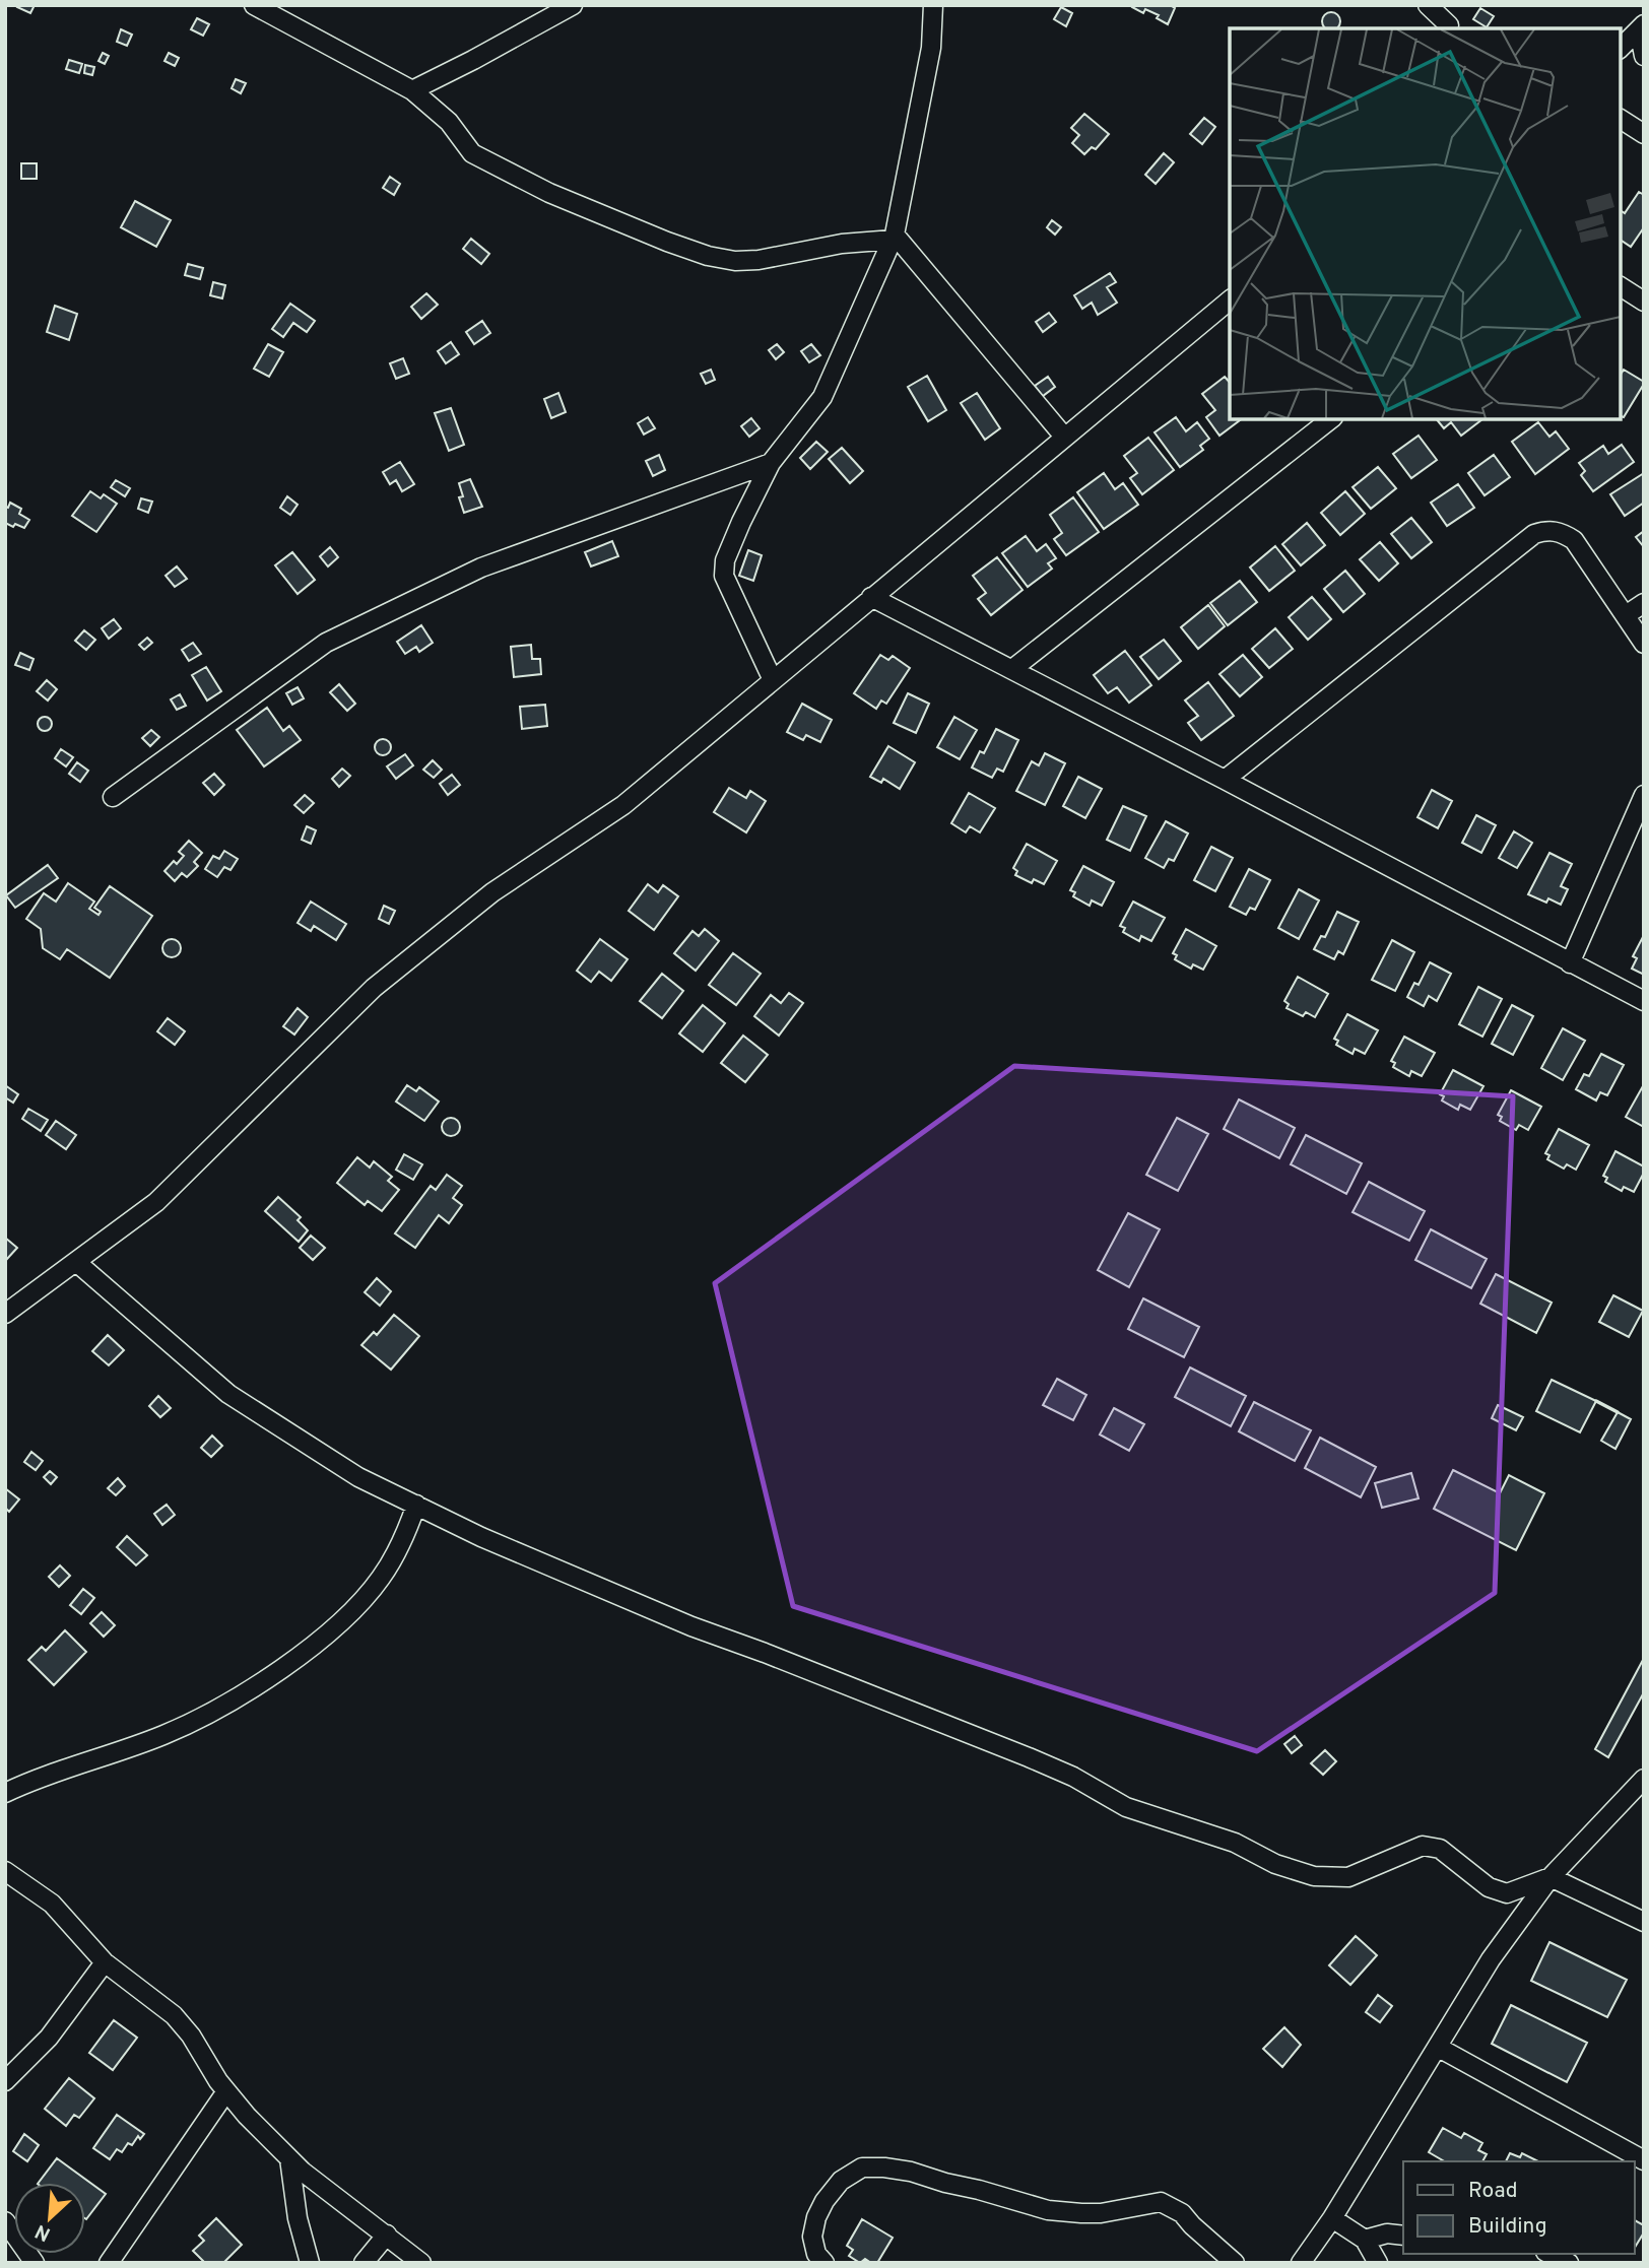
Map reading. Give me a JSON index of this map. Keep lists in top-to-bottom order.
{
  "legend": ["Road", "Building"],
  "north": "bottom left"
}
